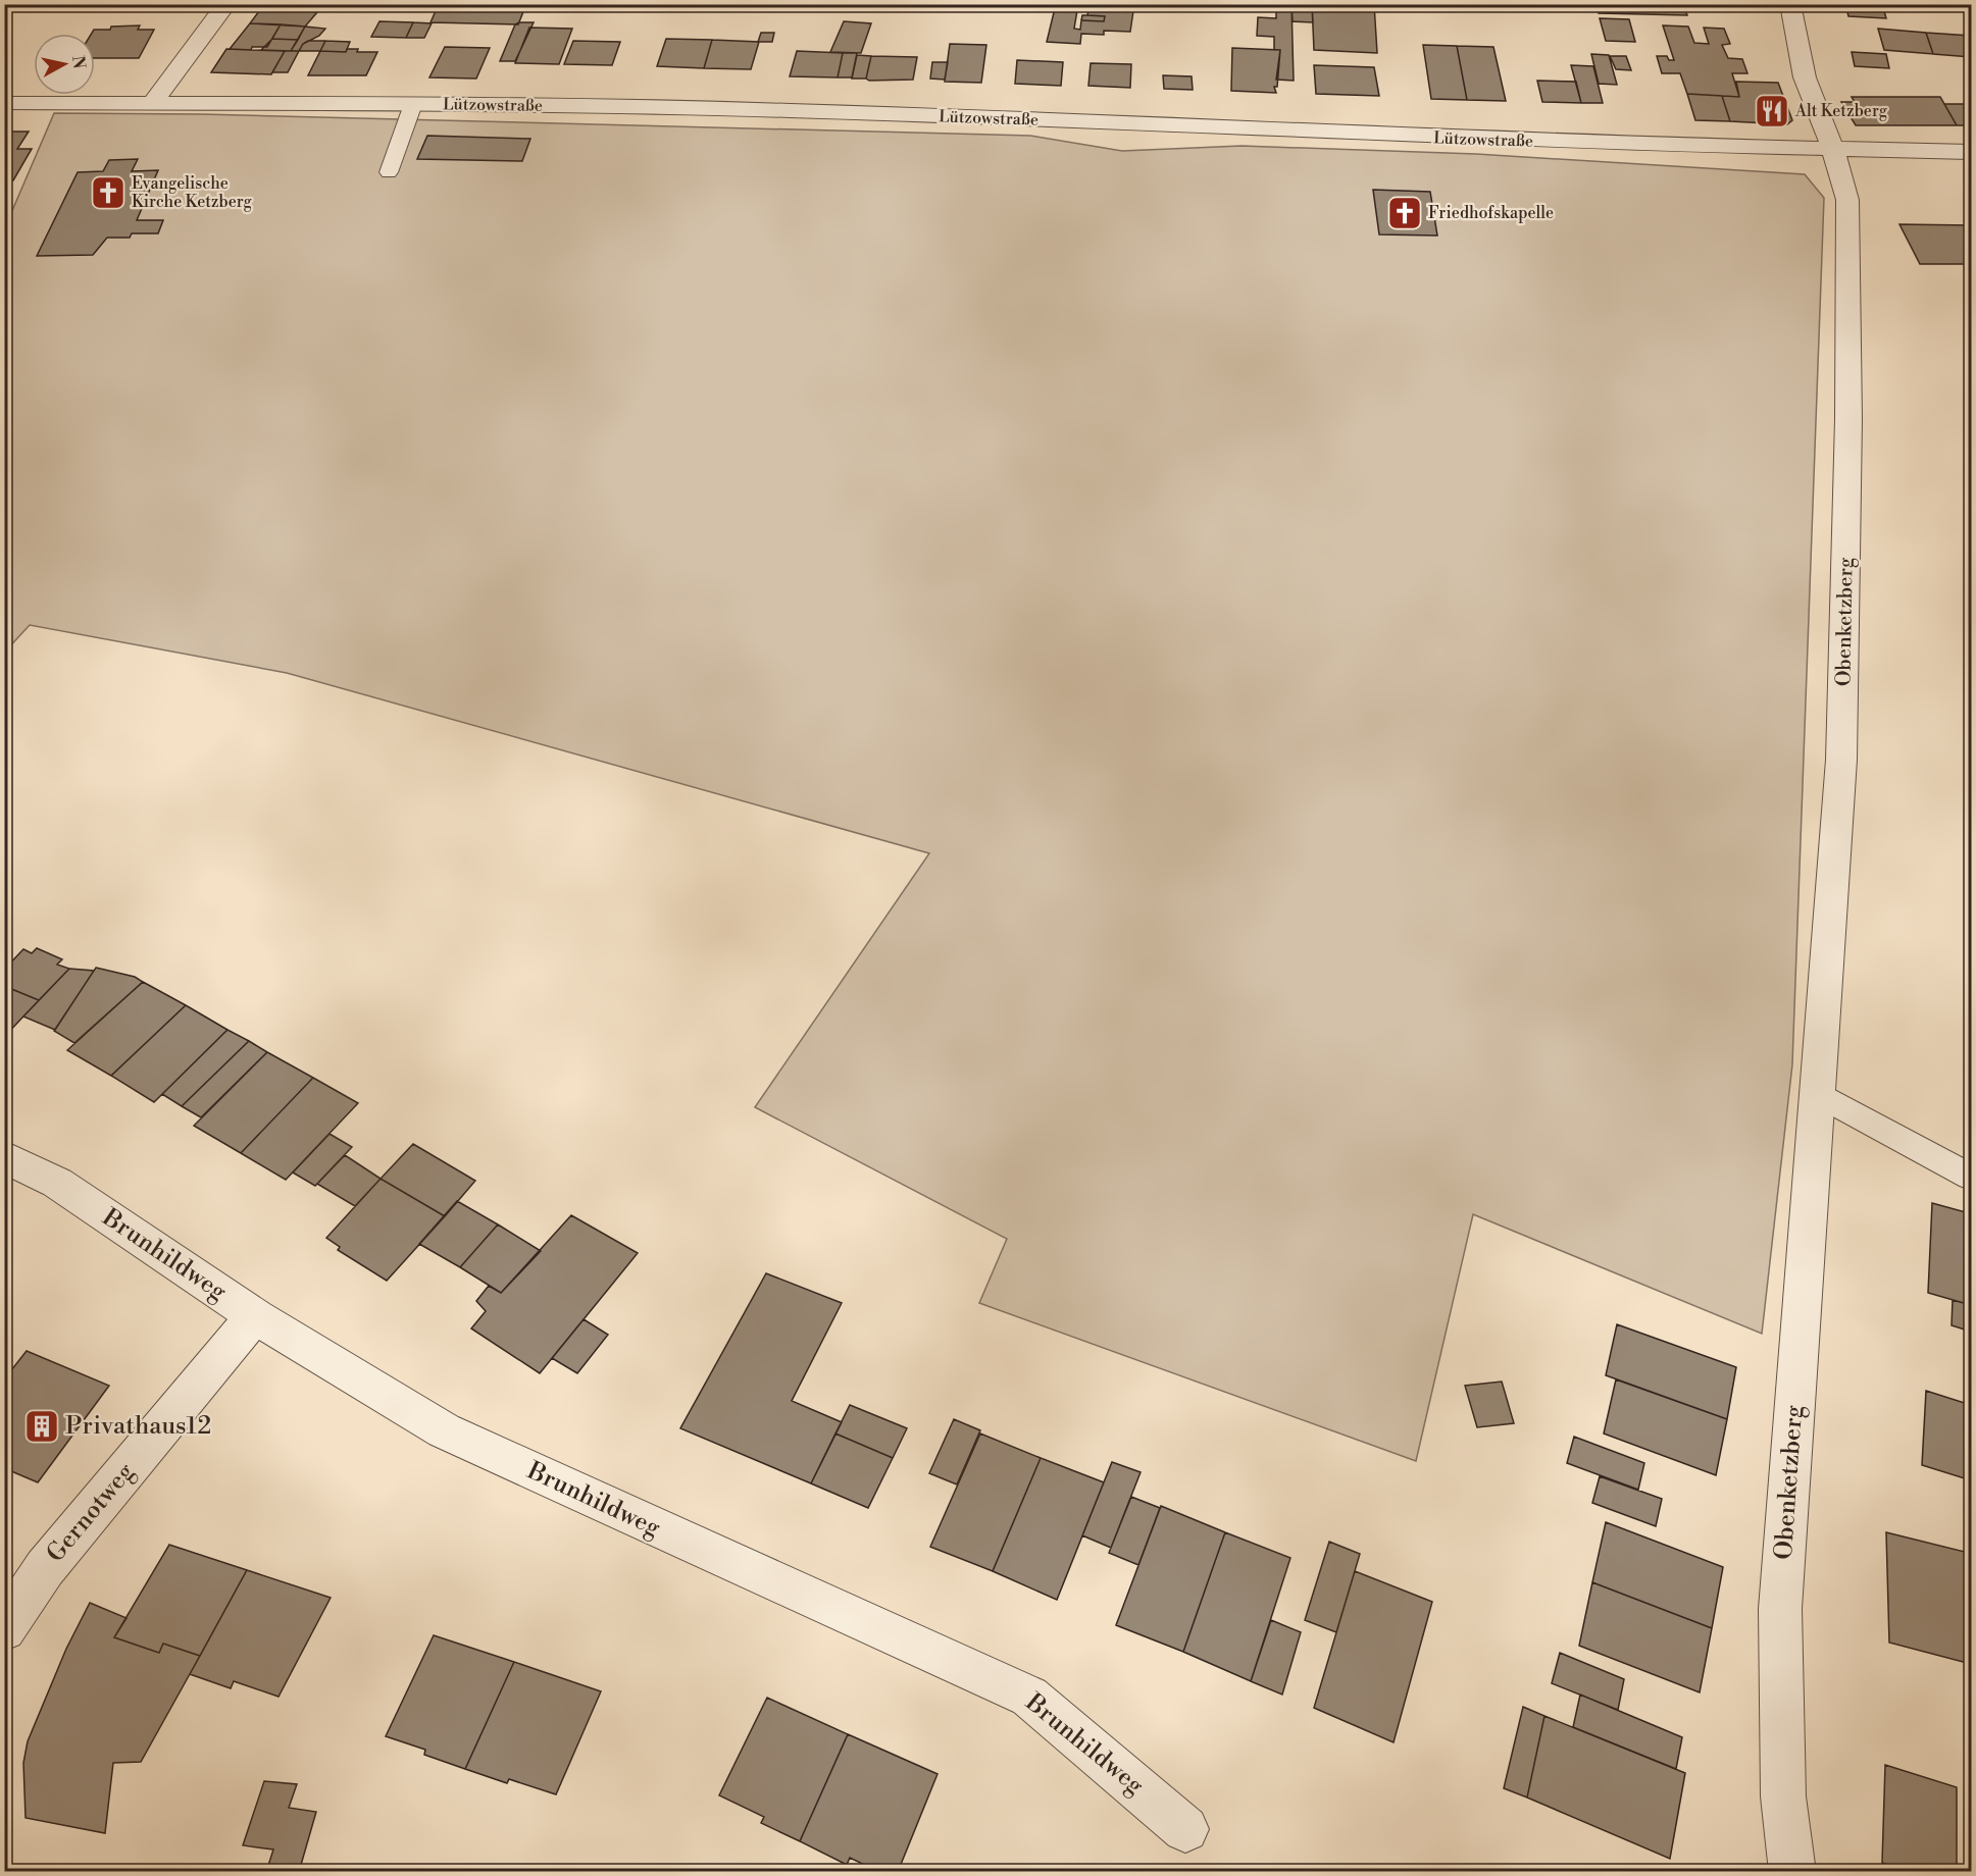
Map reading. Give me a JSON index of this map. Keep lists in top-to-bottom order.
{
  "streets": {
    "street": [
      "Lützowstraße",
      "Obenketzberg",
      "Brunhildweg",
      "Gernotweg"
    ]
  },
  "crossings": [
    ["Lützowstraße", "Obenketzberg"],
    ["Brunhildweg", "Gernotweg"]
  ],
  "places": {
    "restaurant": ["Alt Ketzberg"],
    "church": ["Evangelische Kirche Ketzberg", "Friedhofskapelle"],
    "building": ["Privathaus12"]
  },
  "north": "right"
}
